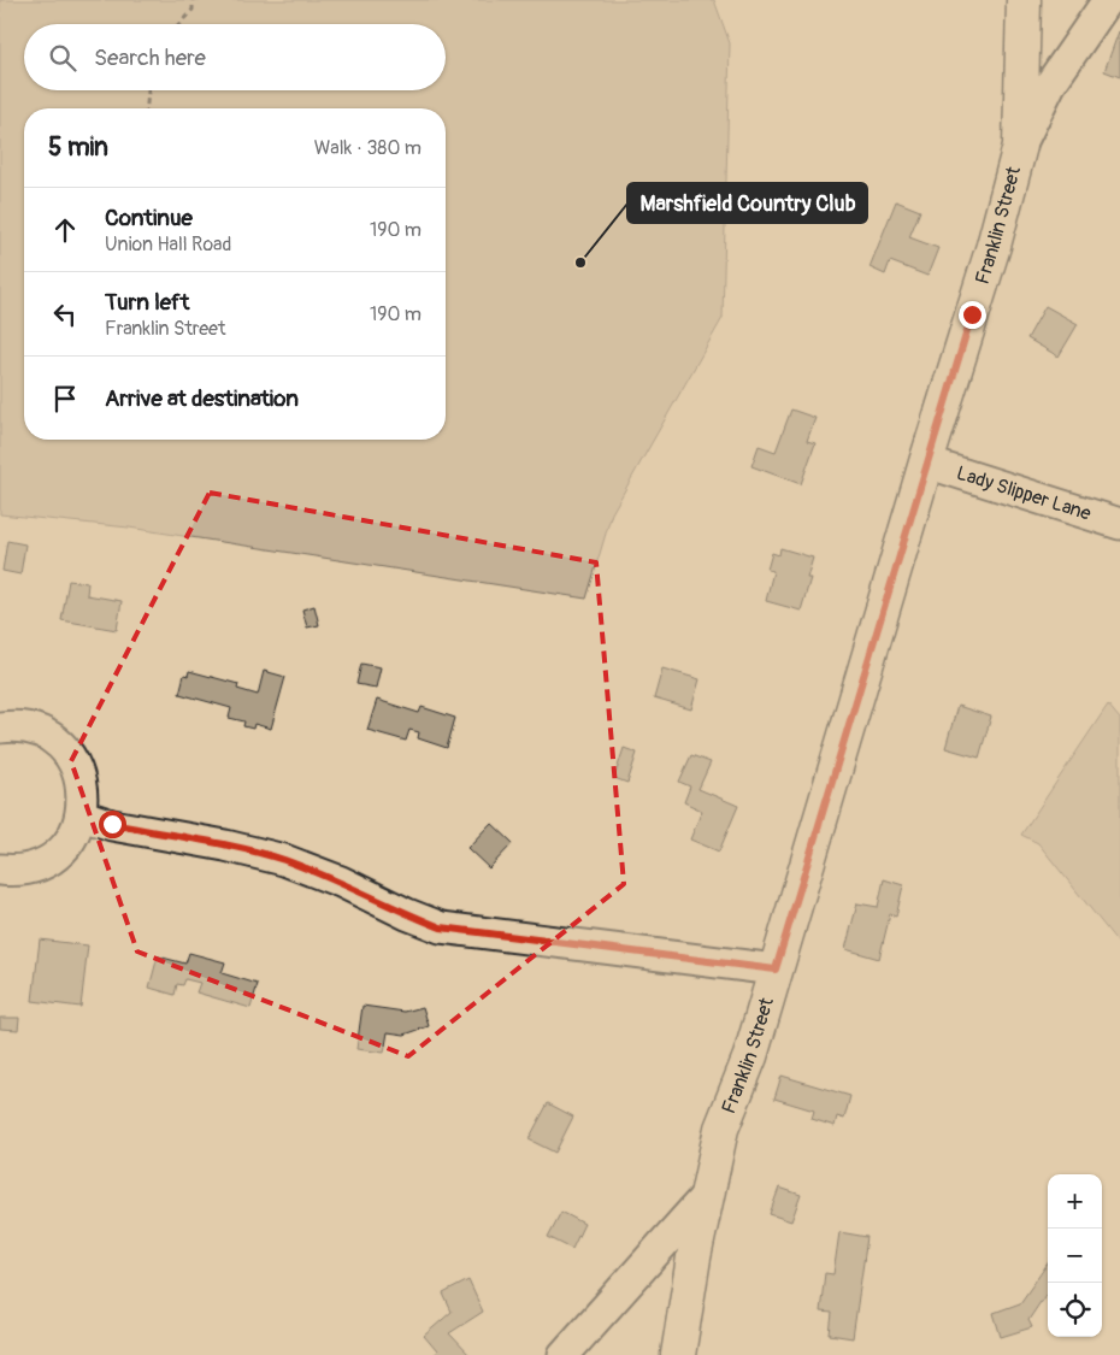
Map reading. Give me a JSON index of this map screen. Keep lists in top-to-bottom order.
{
  "streets": {
    "main road": ["Franklin Street"],
    "street": ["Lady Slipper Lane"]
  },
  "crossings": [
    ["Franklin Street", "Lady Slipper Lane"]
  ],
  "places": ["Marshfield Country Club"],
  "page": {
    "search": "Search here",
    "heading": ["5 min", "Walk · 380 m"],
    "list": [
      ["Continue", "Union Hall Road", "190 m"],
      ["Turn left", "Franklin Street", "190 m"],
      "Arrive at destination"
    ],
    "map_buttons": ["+", "−"]
  }
}
